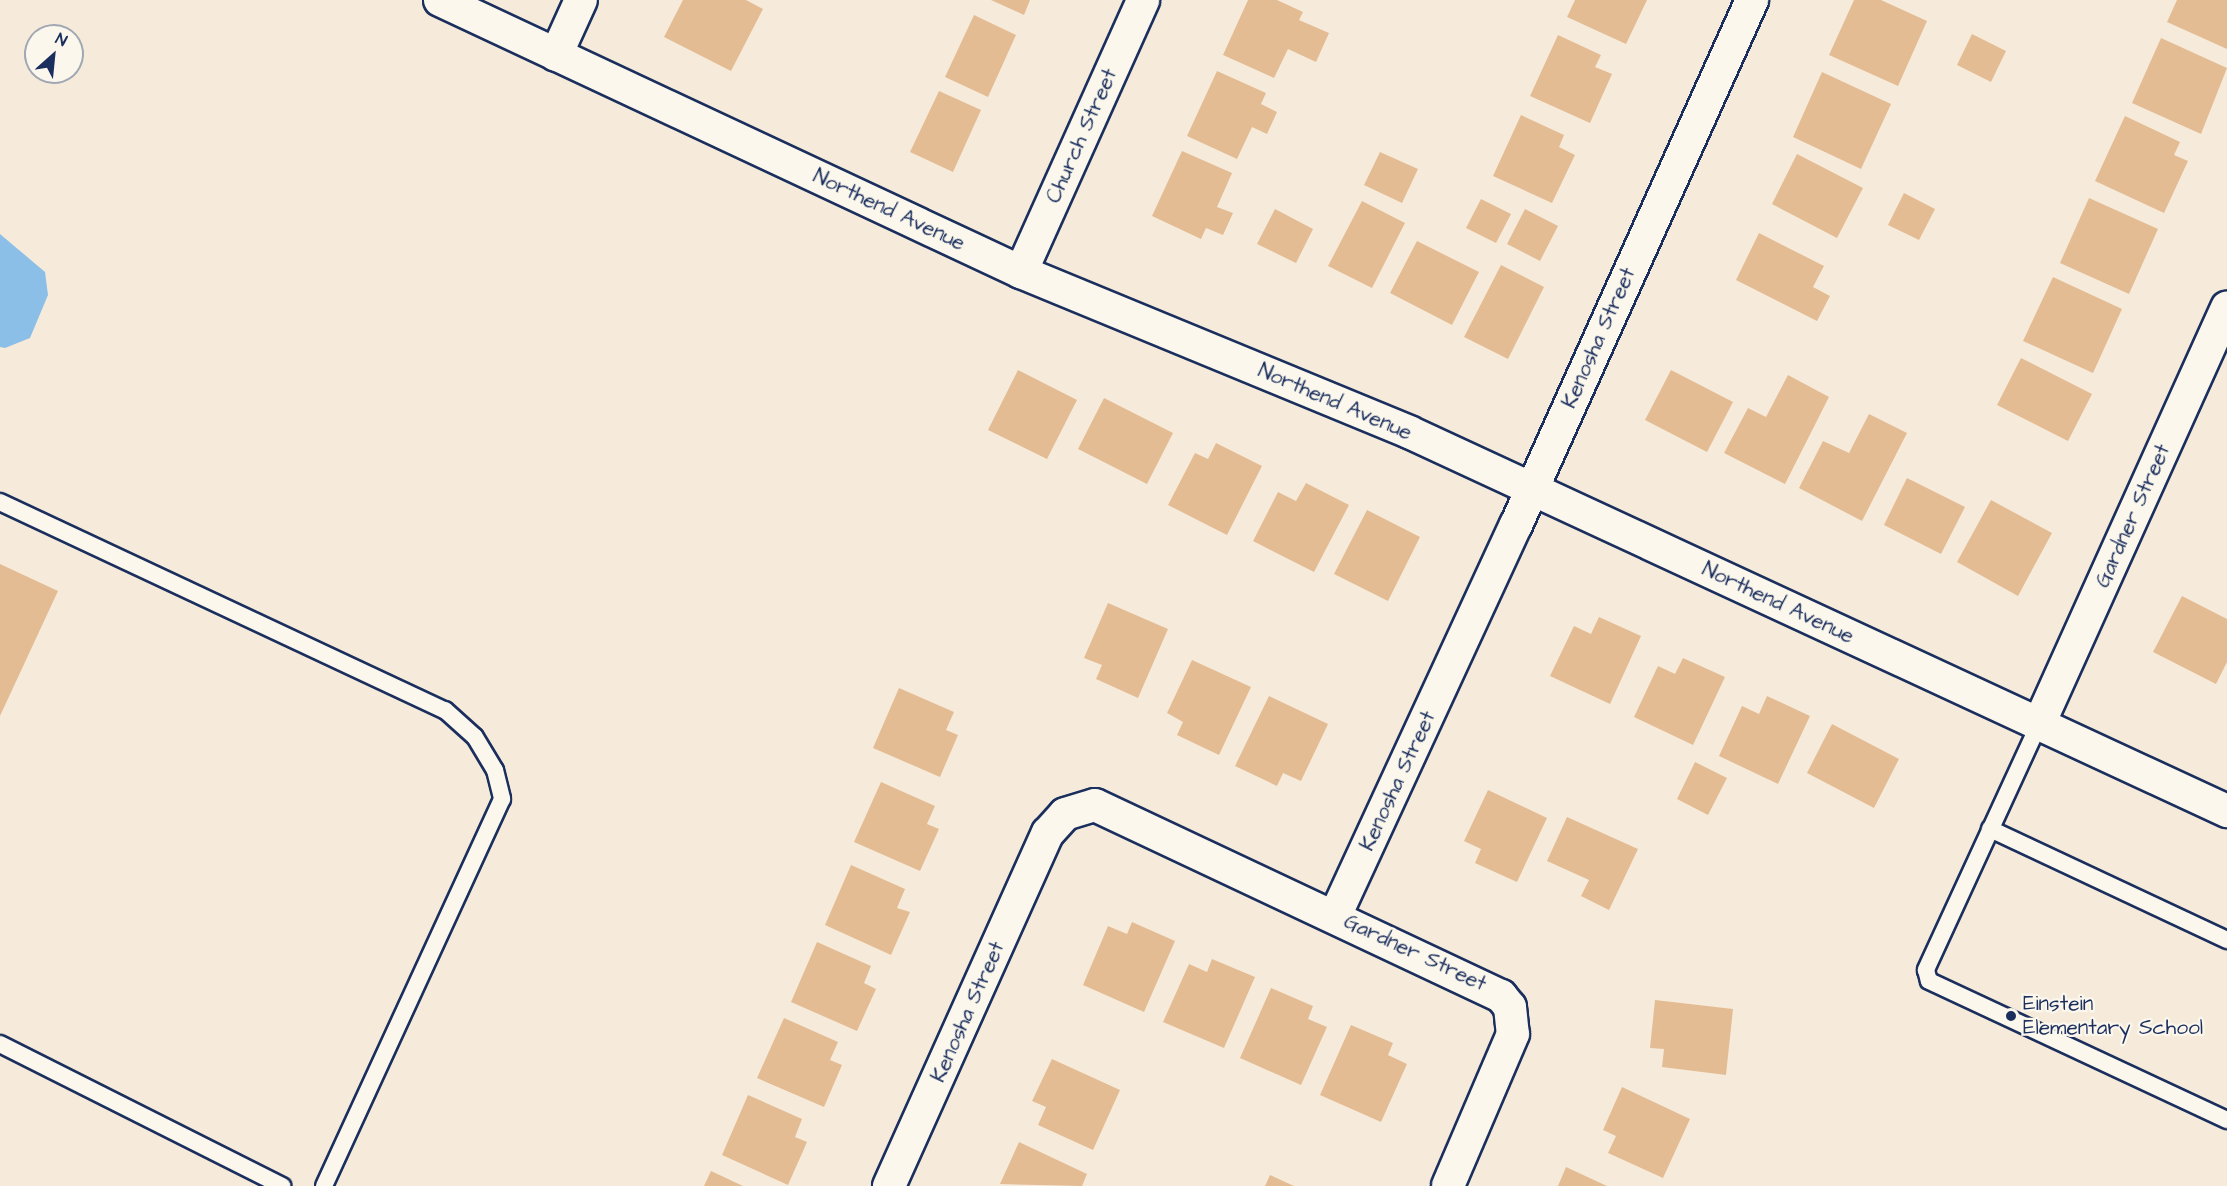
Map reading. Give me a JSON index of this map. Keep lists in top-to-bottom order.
{
  "streets": {
    "street": [
      "Church Street",
      "Northend Avenue",
      "Kenosha Street",
      "Gardner Street"
    ]
  },
  "crossings": [
    ["Church Street", "Northend Avenue"],
    ["Northend Avenue", "Kenosha Street"],
    ["Northend Avenue", "Gardner Street"],
    ["Kenosha Street", "Gardner Street"]
  ],
  "places": ["Einstein Elementary School"],
  "north": "top right"
}
